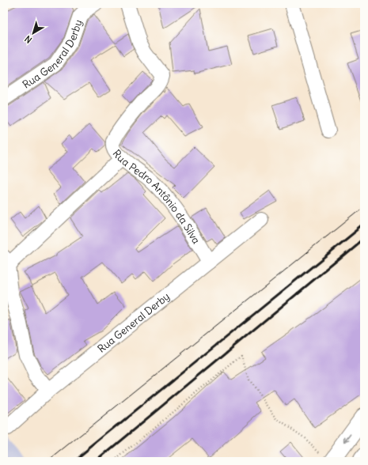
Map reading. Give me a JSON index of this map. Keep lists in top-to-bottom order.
{
  "streets": {
    "street": ["Rua General Derby", "Rua Pedro Antônio da Silva"]
  },
  "crossings": [
    ["Rua General Derby", "Rua Pedro Antônio da Silva"]
  ],
  "north": "bottom left"
}
